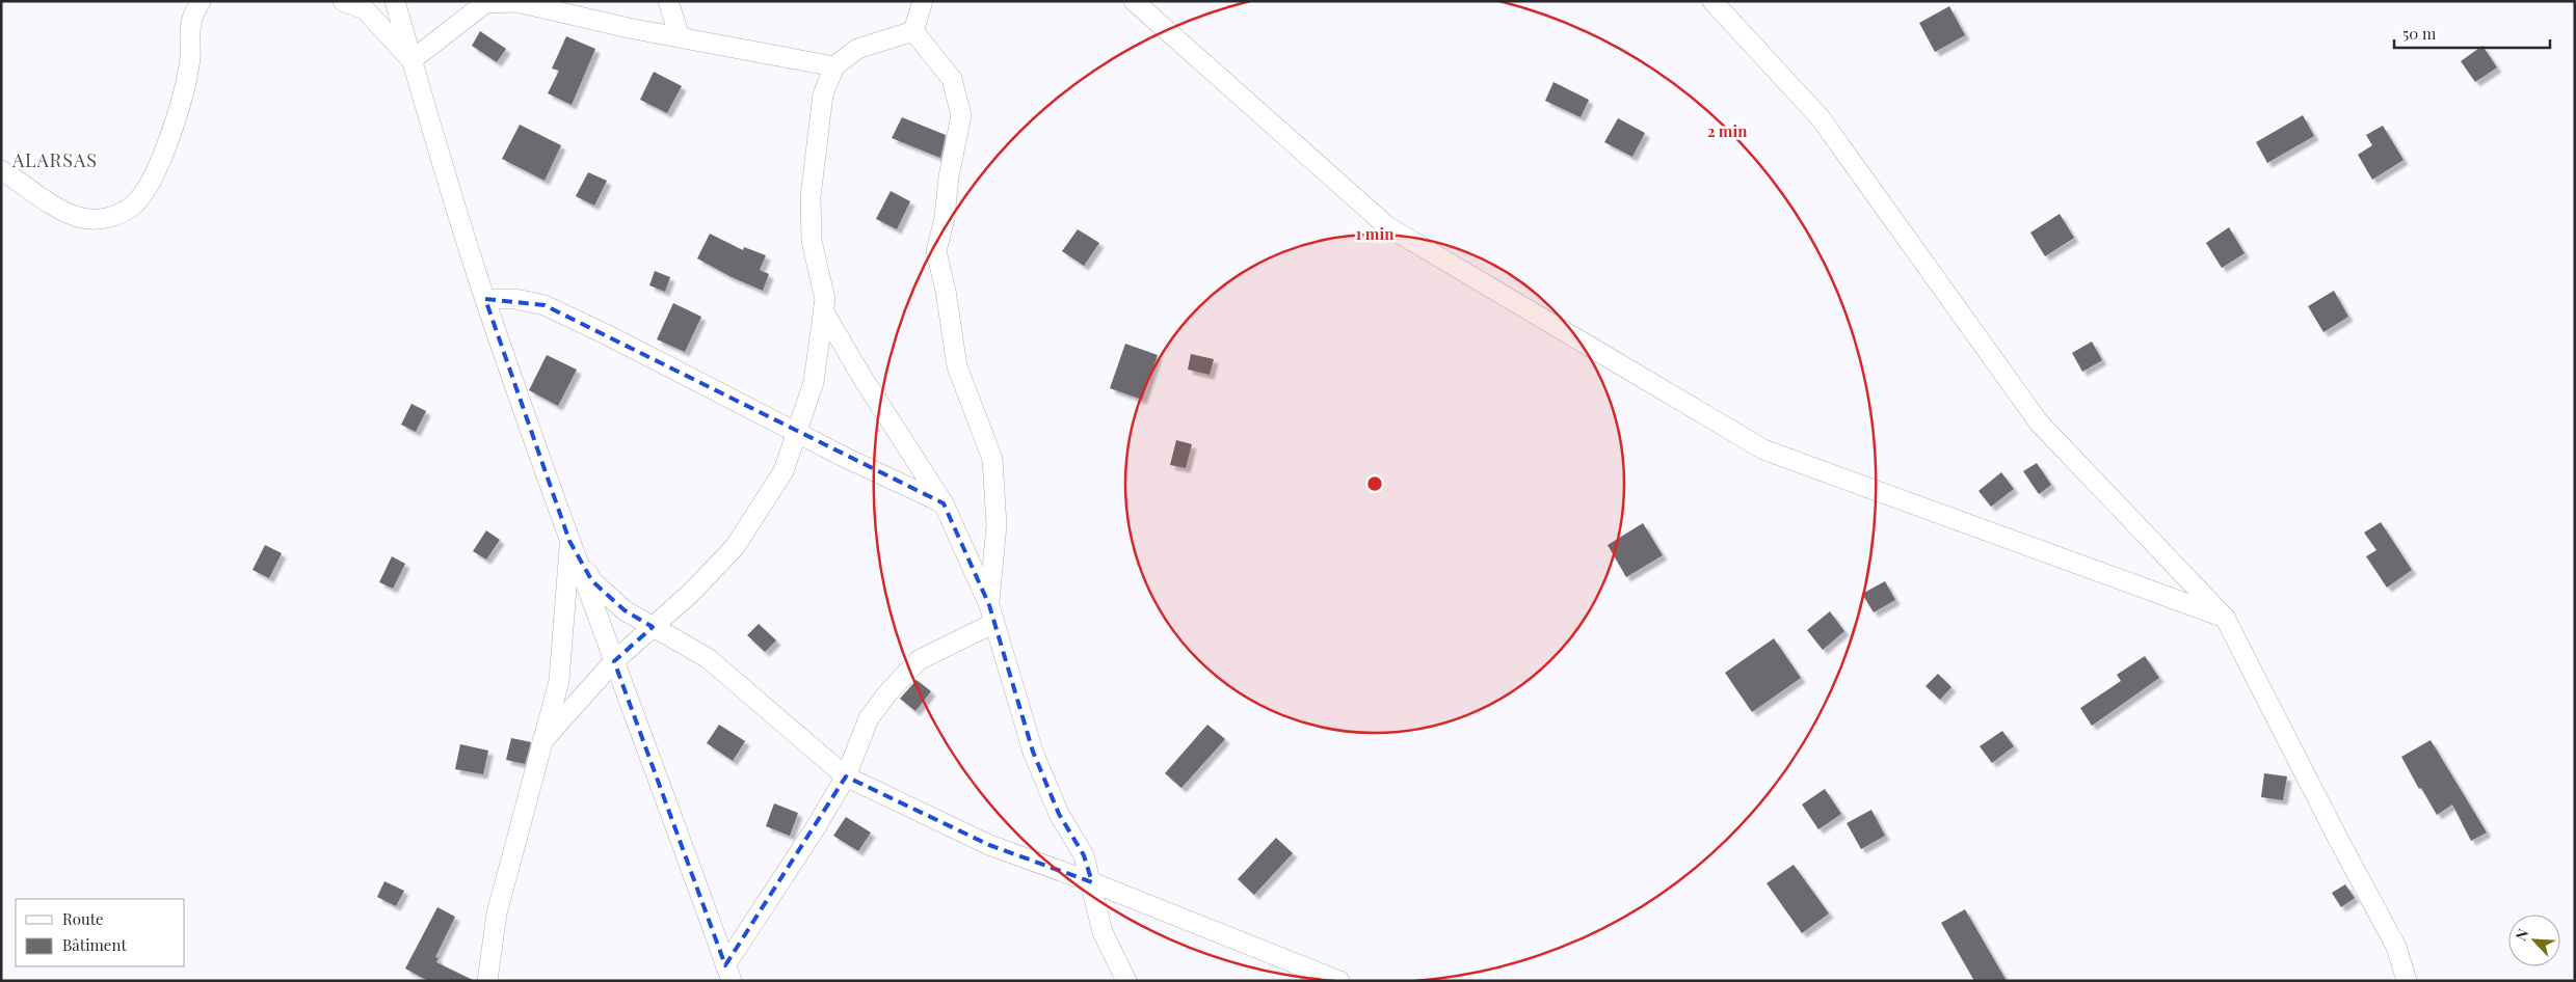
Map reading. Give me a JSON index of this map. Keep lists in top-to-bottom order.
{
  "districts": ["ALARSAS"],
  "legend": ["Route", "Bâtiment"],
  "scale_bar": "50 m",
  "north": "top left",
  "rings": ["2 min", "1 min"]
}
